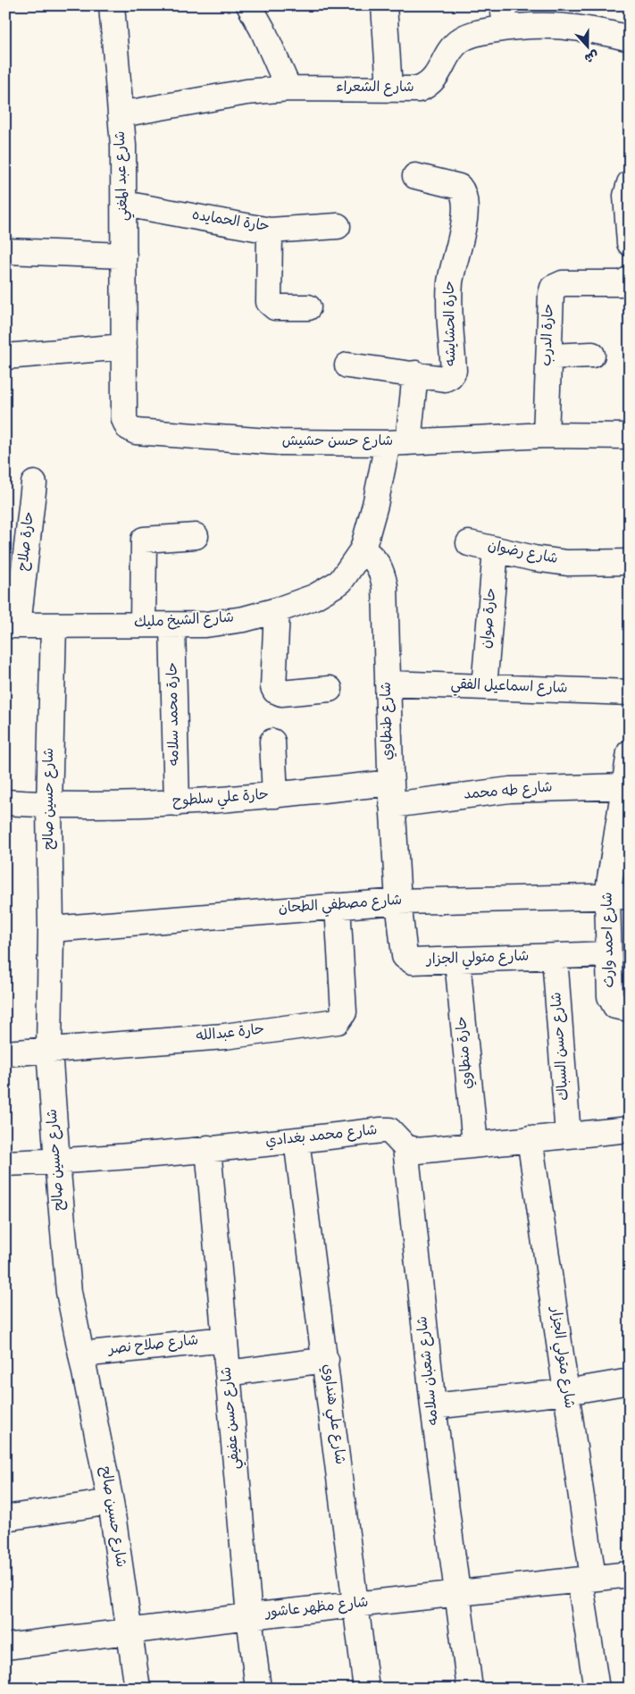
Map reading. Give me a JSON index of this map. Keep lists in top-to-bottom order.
{
  "streets": {
    "street": [
      "شارع الشعراء",
      "شارع عبد المغني",
      "حارة الحمايده",
      "حارة الحشايشه",
      "حارة الدرب",
      "شارع حسن حشيش",
      "حارة صلاح",
      "شارع رضوان",
      "حارة صوان",
      "شارع الشيخ مليك",
      "شارع اسماعيل الفقي",
      "حارة محمد سلامه",
      "شارع طنطاوي",
      "شارع طه محمد",
      "شارع حسين صالح",
      "حارة علي سلطوح",
      "شارع مصطفي الطحان",
      "شارع احمد وارث",
      "شارع متولي الجزار",
      "حارة عبدالله",
      "شارع حسن السباك",
      "حارة منطاوي",
      "شارع محمد بغدادي",
      "شارع صلاح نصر",
      "شارع شعبان سلامه",
      "شارع علي هنداوي",
      "شارع حسن عفيفي",
      "شارع مظهر عاشور"
    ]
  },
  "crossings": [
    ["شارع الشعراء", "شارع عبد المغني"],
    ["شارع عبد المغني", "حارة الحمايده"],
    ["شارع عبد المغني", "شارع حسن حشيش"],
    ["حارة الحشايشه", "شارع الشيخ مليك"],
    ["حارة الدرب", "شارع حسن حشيش"],
    ["شارع حسن حشيش", "شارع الشيخ مليك"],
    ["حارة صلاح", "شارع الشيخ مليك"],
    ["شارع رضوان", "حارة صوان"],
    ["حارة صوان", "شارع اسماعيل الفقي"],
    ["شارع الشيخ مليك", "حارة محمد سلامه"],
    ["شارع الشيخ مليك", "شارع طنطاوي"],
    ["شارع الشيخ مليك", "شارع حسين صالح"],
    ["شارع اسماعيل الفقي", "شارع طنطاوي"],
    ["حارة محمد سلامه", "حارة علي سلطوح"],
    ["شارع طنطاوي", "شارع طه محمد"],
    ["شارع طنطاوي", "حارة علي سلطوح"],
    ["شارع طنطاوي", "شارع مصطفي الطحان"],
    ["شارع طنطاوي", "شارع متولي الجزار"],
    ["شارع طه محمد", "حارة علي سلطوح"],
    ["شارع طه محمد", "شارع احمد وارث"],
    ["شارع حسين صالح", "حارة علي سلطوح"],
    ["شارع حسين صالح", "شارع مصطفي الطحان"],
    ["شارع حسين صالح", "حارة عبدالله"],
    ["شارع حسين صالح", "شارع محمد بغدادي"],
    ["شارع حسين صالح", "شارع صلاح نصر"],
    ["شارع حسين صالح", "شارع مظهر عاشور"],
    ["شارع مصطفي الطحان", "شارع احمد وارث"],
    ["شارع مصطفي الطحان", "شارع متولي الجزار"],
    ["شارع مصطفي الطحان", "حارة عبدالله"],
    ["شارع احمد وارث", "شارع متولي الجزار"],
    ["شارع متولي الجزار", "شارع حسن السباك"],
    ["شارع متولي الجزار", "حارة منطاوي"],
    ["شارع متولي الجزار", "شارع مظهر عاشور"],
    ["شارع محمد بغدادي", "شارع شعبان سلامه"],
    ["شارع محمد بغدادي", "شارع علي هنداوي"],
    ["شارع محمد بغدادي", "شارع حسن عفيفي"],
    ["شارع صلاح نصر", "شارع حسن عفيفي"],
    ["شارع شعبان سلامه", "شارع مظهر عاشور"],
    ["شارع علي هنداوي", "شارع مظهر عاشور"],
    ["شارع حسن عفيفي", "شارع مظهر عاشور"]
  ],
  "north": "bottom"
}
